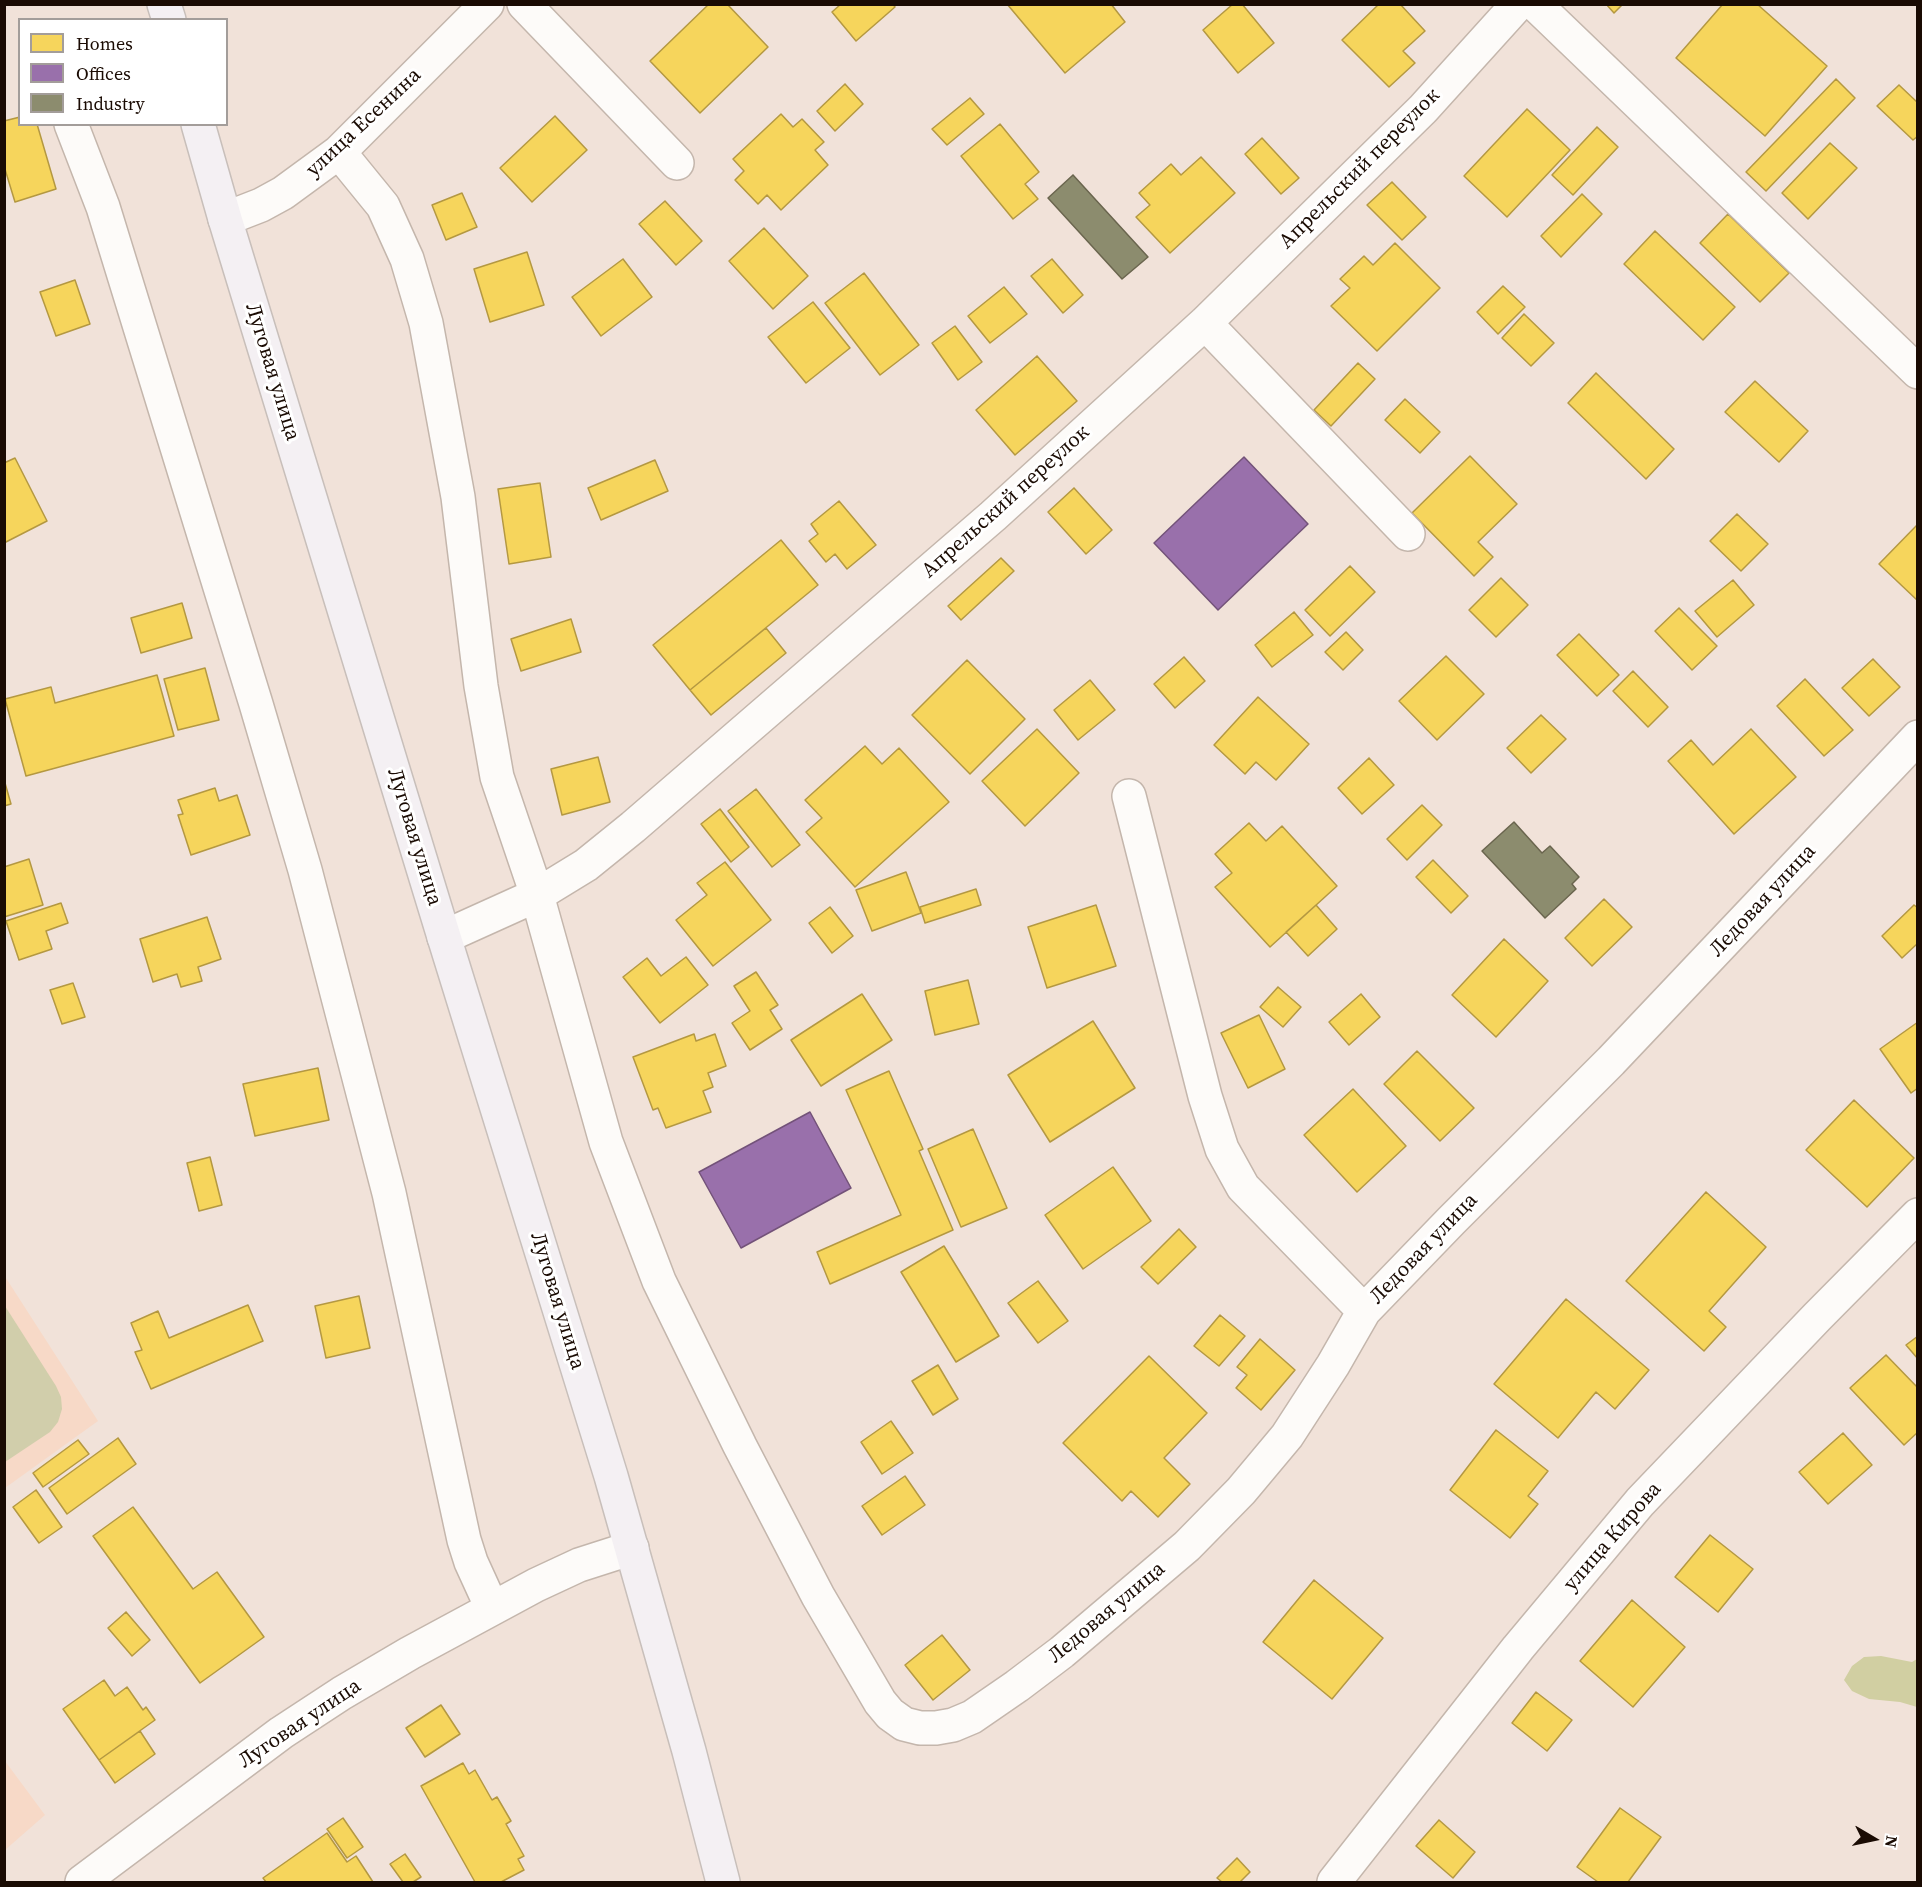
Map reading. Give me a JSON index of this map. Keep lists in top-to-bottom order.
{
  "streets": {
    "main road": ["Луговая улица"],
    "street": [
      "улица Есенина",
      "Апрельский переулок",
      "Ледовая улица",
      "улица Кирова"
    ]
  },
  "crossings": [
    ["улица Есенина", "Луговая улица"],
    ["Апрельский переулок", "Луговая улица"],
    ["Апрельский переулок", "Ледовая улица"]
  ],
  "legend": ["Homes", "Offices", "Industry"],
  "north": "right"
}
